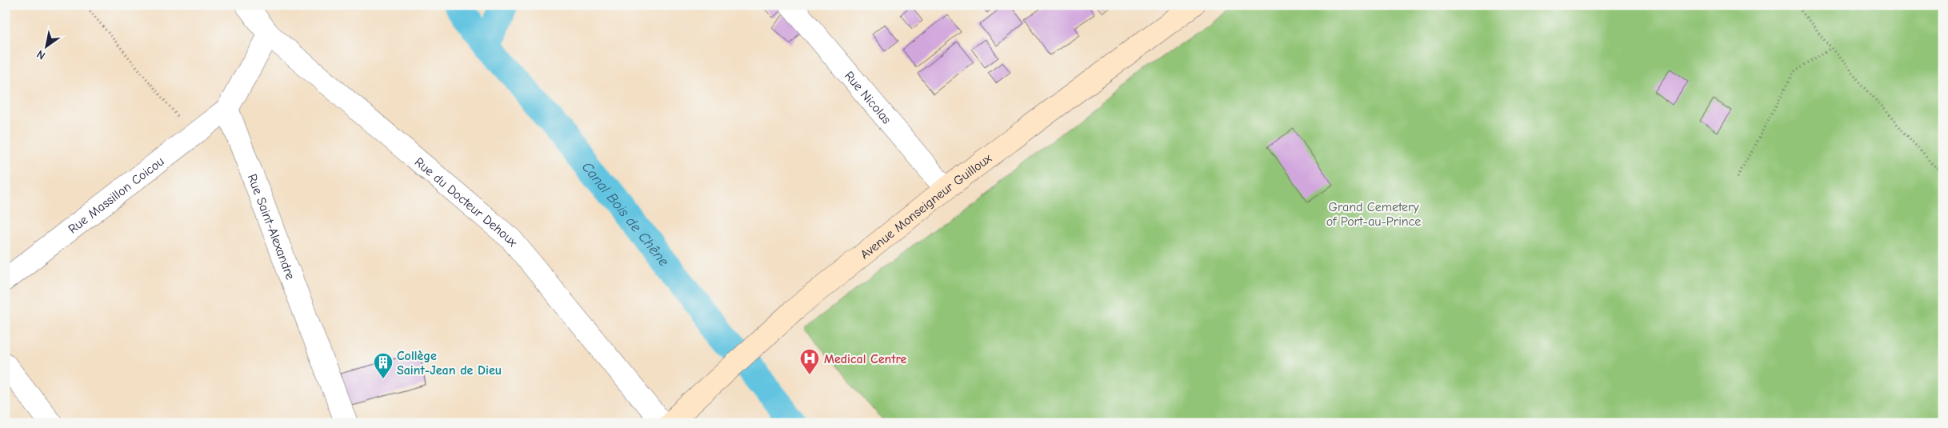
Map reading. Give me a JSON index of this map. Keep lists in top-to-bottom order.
{
  "streets": {
    "street": [
      "Rue Nicolas",
      "Rue Massillon Coicou",
      "Rue du Docteur Dehoux",
      "Avenue Monseigneur Guilloux",
      "Rue Saint-Alexandre"
    ]
  },
  "crossings": [
    ["Rue Nicolas", "Avenue Monseigneur Guilloux"],
    ["Rue Massillon Coicou", "Rue Saint-Alexandre"]
  ],
  "water": ["Canal Bois de Chêne"],
  "parks": ["Grand Cemetery of Port-au-Prince"],
  "places": {
    "hospital": ["Medical Centre"],
    "building": ["Collège Saint-Jean de Dieu"]
  },
  "north": "bottom left"
}
